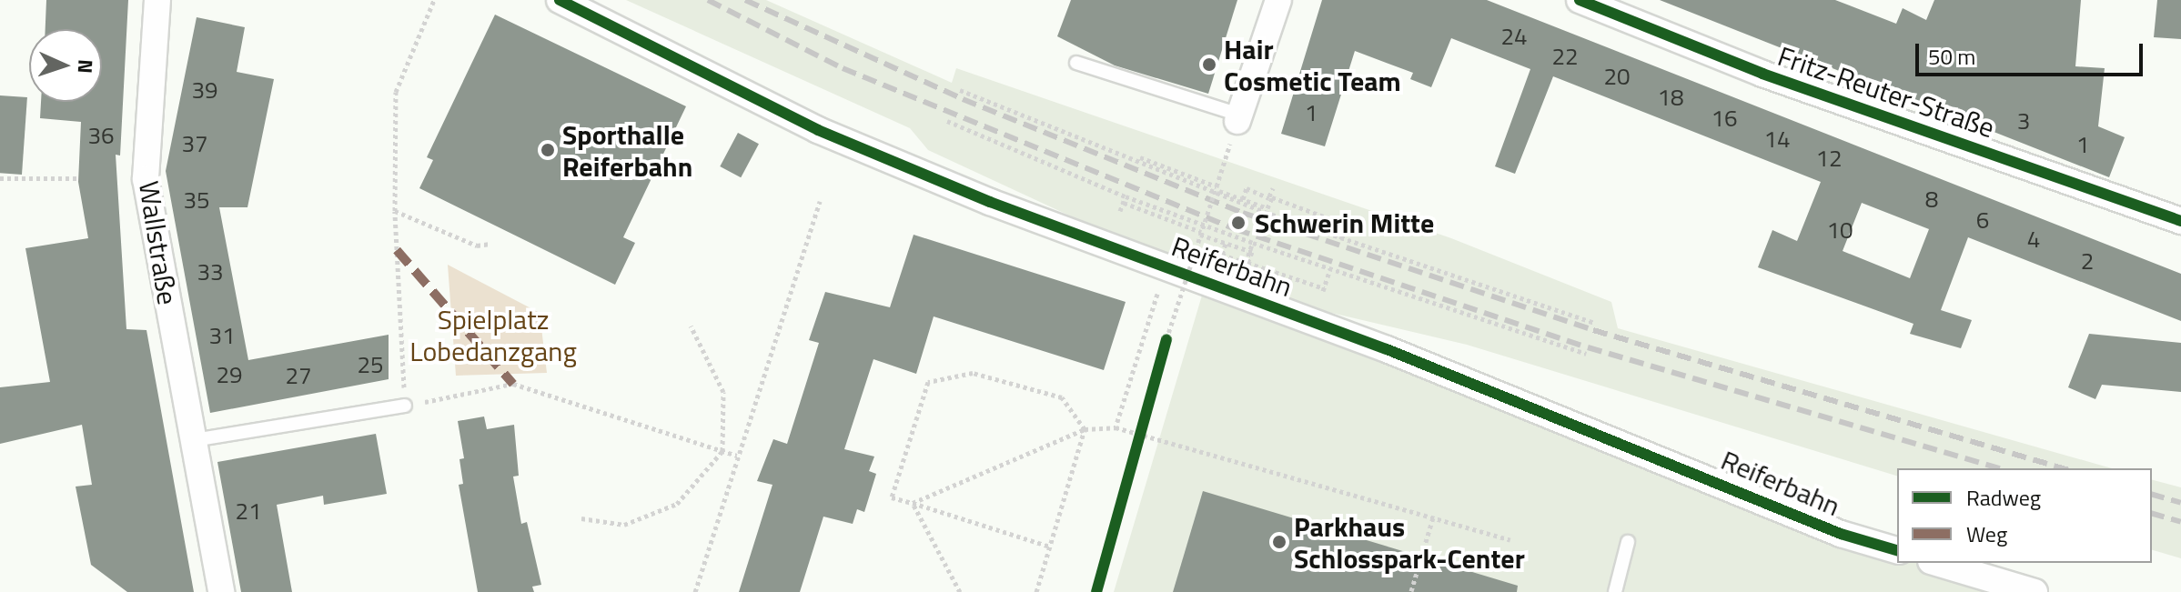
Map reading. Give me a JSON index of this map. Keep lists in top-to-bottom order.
{
  "streets": {
    "street": ["Fritz-Reuter-Straße", "Wallstraße", "Reiferbahn"]
  },
  "parks": ["Spielplatz Lobedanzgang"],
  "places": [
    "Hair Cosmetic Team",
    "Sporthalle Reiferbahn",
    "Schwerin Mitte",
    "Parkhaus Schlosspark-Center"
  ],
  "house_numbers": [
    "24",
    "22",
    "20",
    "39",
    "18",
    "1",
    "16",
    "3",
    "36",
    "14",
    "37",
    "1",
    "12",
    "8",
    "35",
    "6",
    "10",
    "4",
    "2",
    "33",
    "31",
    "25",
    "29",
    "27",
    "21"
  ],
  "legend": ["Radweg", "Weg"],
  "scale_bar": "50 m",
  "north": "right"
}
